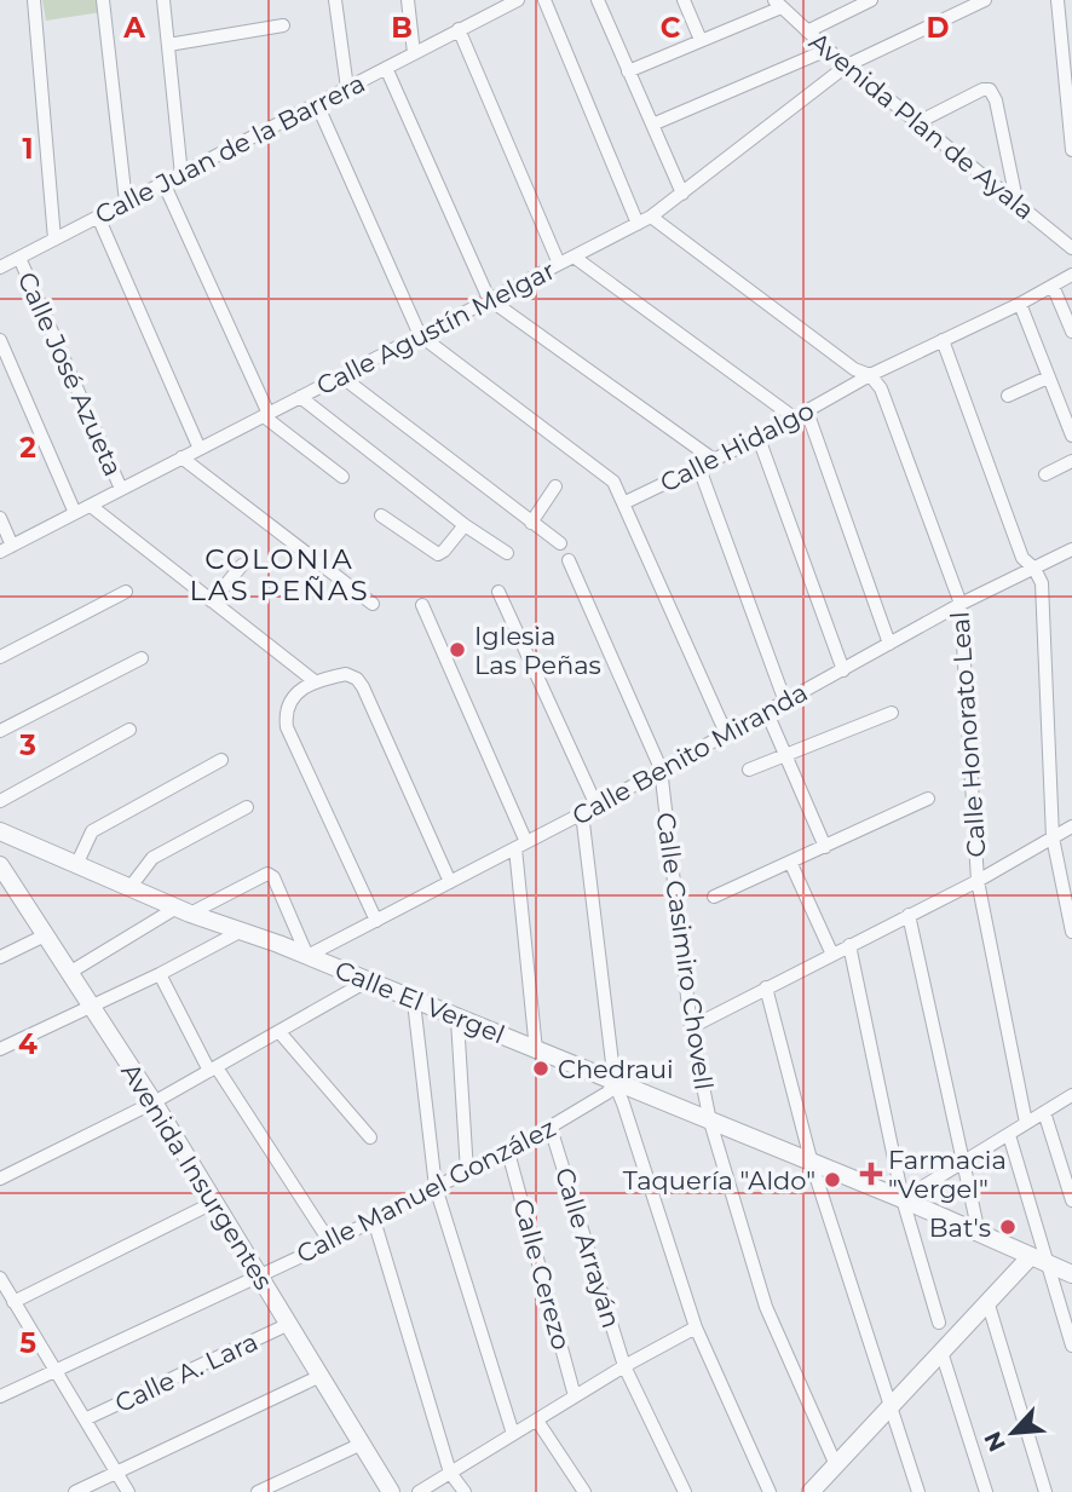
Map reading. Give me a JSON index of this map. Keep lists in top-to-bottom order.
{
  "streets": {
    "street": [
      "Avenida Plan de Ayala",
      "Calle Juan de la Barrera",
      "Calle Agustín Melgar",
      "Calle José Azueta",
      "Calle Hidalgo",
      "Calle Honorato Leal",
      "Calle Benito Miranda",
      "Calle Casimiro Chovell",
      "Calle El Vergel",
      "Avenida Insurgentes",
      "Calle Manuel González",
      "Calle Arrayán",
      "Calle Cerezo",
      "Calle A. Lara"
    ]
  },
  "crossings": [
    ["Avenida Plan de Ayala", "Calle Agustín Melgar"],
    ["Calle Juan de la Barrera", "Calle José Azueta"],
    ["Calle Agustín Melgar", "Calle José Azueta"],
    ["Calle Hidalgo", "Calle Honorato Leal"],
    ["Calle Honorato Leal", "Calle Benito Miranda"],
    ["Calle Benito Miranda", "Calle Casimiro Chovell"],
    ["Calle Benito Miranda", "Calle El Vergel"],
    ["Calle Casimiro Chovell", "Calle El Vergel"],
    ["Calle El Vergel", "Calle Manuel González"],
    ["Avenida Insurgentes", "Calle Manuel González"],
    ["Avenida Insurgentes", "Calle A. Lara"],
    ["Calle Manuel González", "Calle Arrayán"],
    ["Calle Manuel González", "Calle Cerezo"]
  ],
  "districts": ["COLONIA LAS PEÑAS"],
  "places": {
    "other": [
      "Iglesia Las Peñas",
      "Chedraui",
      "Taquería \"Aldo\"",
      "Bat's"
    ],
    "health": ["Farmacia \"Vergel\""]
  },
  "north": "bottom left",
  "grid": {
    "columns": [
      "A",
      "B",
      "C",
      "D"
    ],
    "rows": [
      "1",
      "2",
      "3",
      "4",
      "5"
    ]
  }
}
